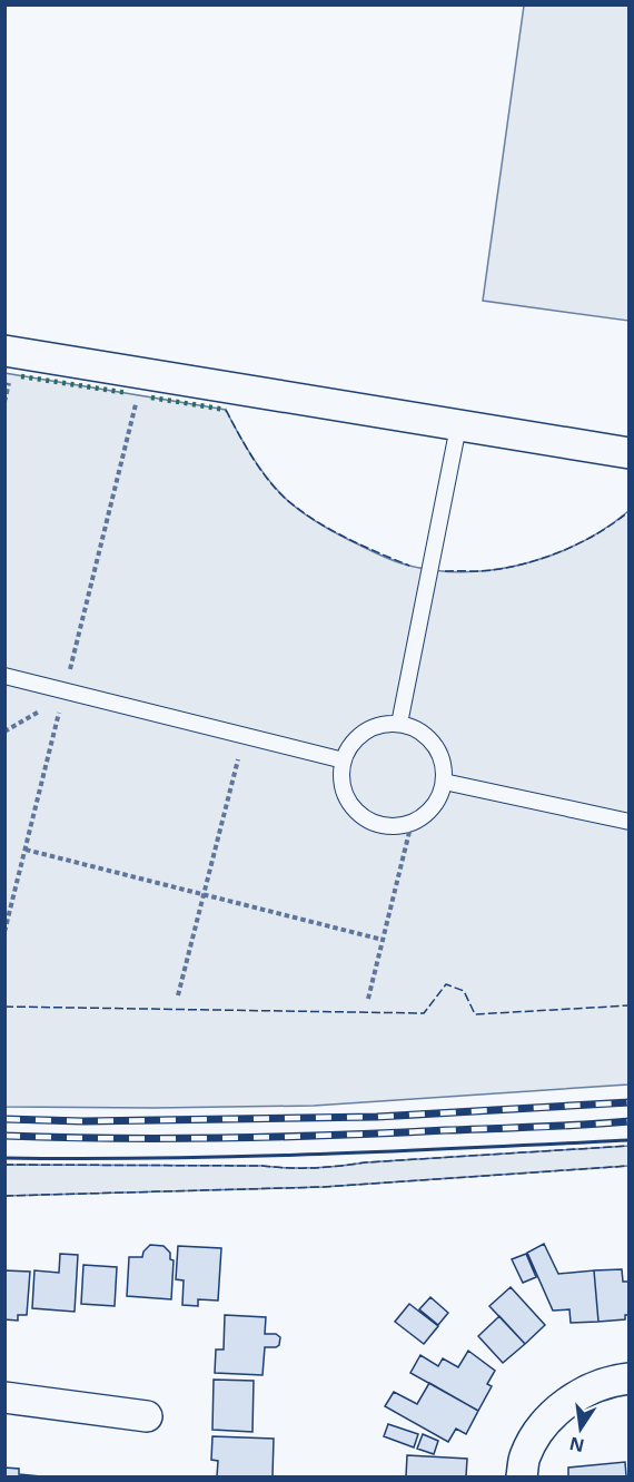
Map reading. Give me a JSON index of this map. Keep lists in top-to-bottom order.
{
  "north": "bottom"
}
